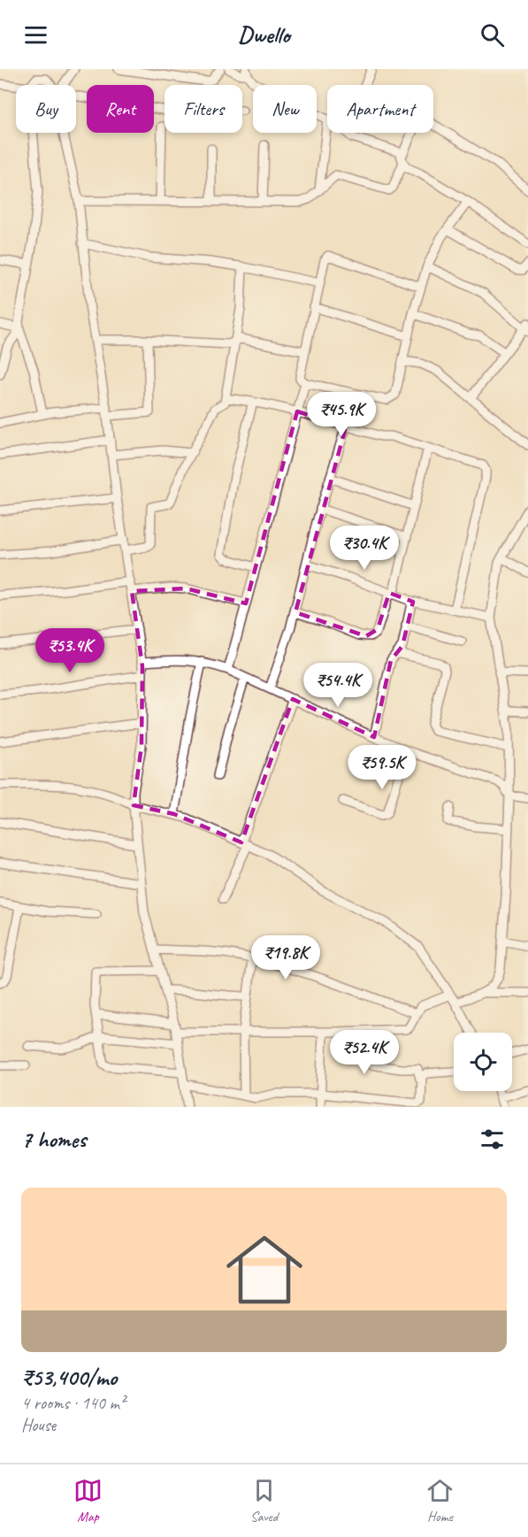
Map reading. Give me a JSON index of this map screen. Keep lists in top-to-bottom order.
{
  "page": {
    "header": "Dwello",
    "chip": [
      "Buy",
      "Rent",
      "Filters",
      "New",
      "Apartment"
    ],
    "price": [
      "₹45.9K",
      "₹30.4K",
      "₹53.4K",
      "₹54.4K",
      "₹59.5K",
      "₹19.8K",
      "₹52.4K"
    ],
    "heading": "7 homes",
    "list": [
      {
        "name": "₹53,400/mo",
        "note": "4 rooms · 140 m² · House"
      }
    ],
    "tabs": ["Map", "Saved", "Home"]
  }
}
